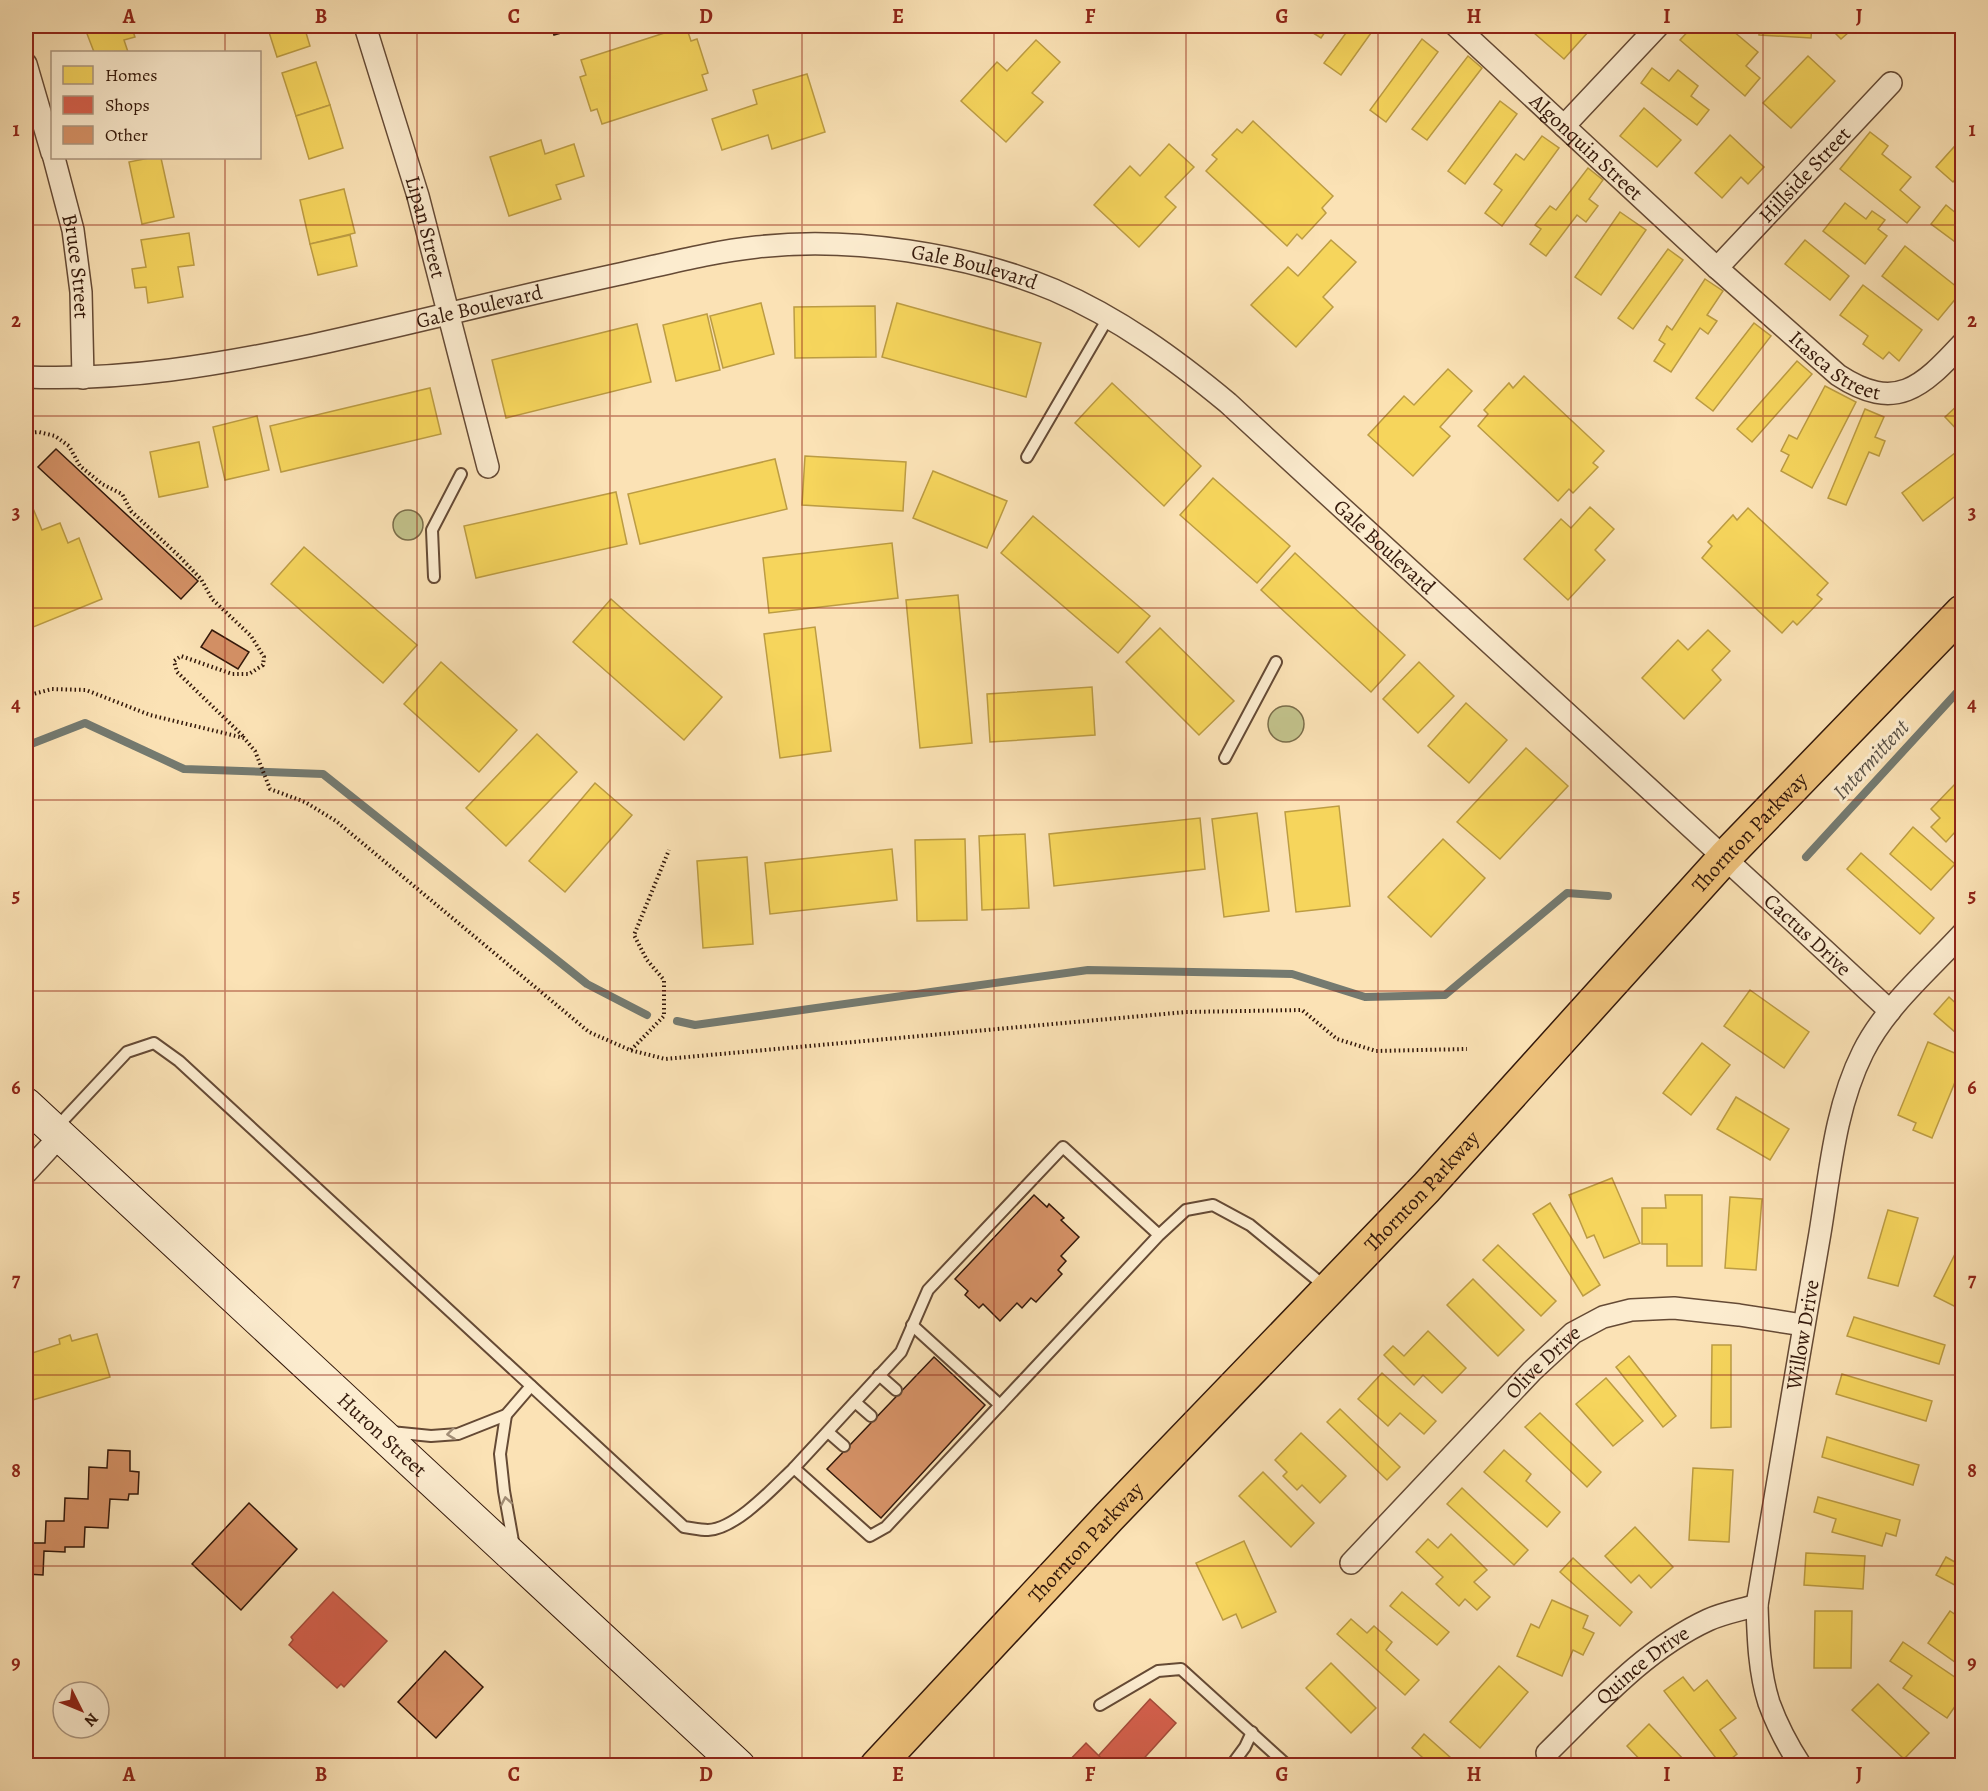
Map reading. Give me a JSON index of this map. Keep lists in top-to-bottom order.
{
  "streets": {
    "main road": ["Thornton Parkway", "Huron Street"],
    "street": [
      "Algonquin Street",
      "Hillside Street",
      "Lipan Street",
      "Bruce Street",
      "Gale Boulevard",
      "Itasca Street",
      "Cactus Drive",
      "Willow Drive",
      "Olive Drive",
      "Quince Drive"
    ]
  },
  "crossings": [
    ["Algonquin Street", "Hillside Street"],
    ["Algonquin Street", "Itasca Street"],
    ["Hillside Street", "Itasca Street"],
    ["Lipan Street", "Gale Boulevard"],
    ["Bruce Street", "Gale Boulevard"],
    ["Gale Boulevard", "Thornton Parkway"],
    ["Gale Boulevard", "Cactus Drive"],
    ["Thornton Parkway", "Cactus Drive"],
    ["Cactus Drive", "Willow Drive"],
    ["Willow Drive", "Olive Drive"],
    ["Willow Drive", "Quince Drive"]
  ],
  "water": ["Intermittent"],
  "legend": ["Homes", "Shops", "Other"],
  "north": "bottom right",
  "grid": {
    "columns": [
      "A",
      "B",
      "C",
      "D",
      "E",
      "F",
      "G",
      "H",
      "I",
      "J"
    ],
    "rows": [
      "1",
      "2",
      "3",
      "4",
      "5",
      "6",
      "7",
      "8",
      "9"
    ]
  }
}
